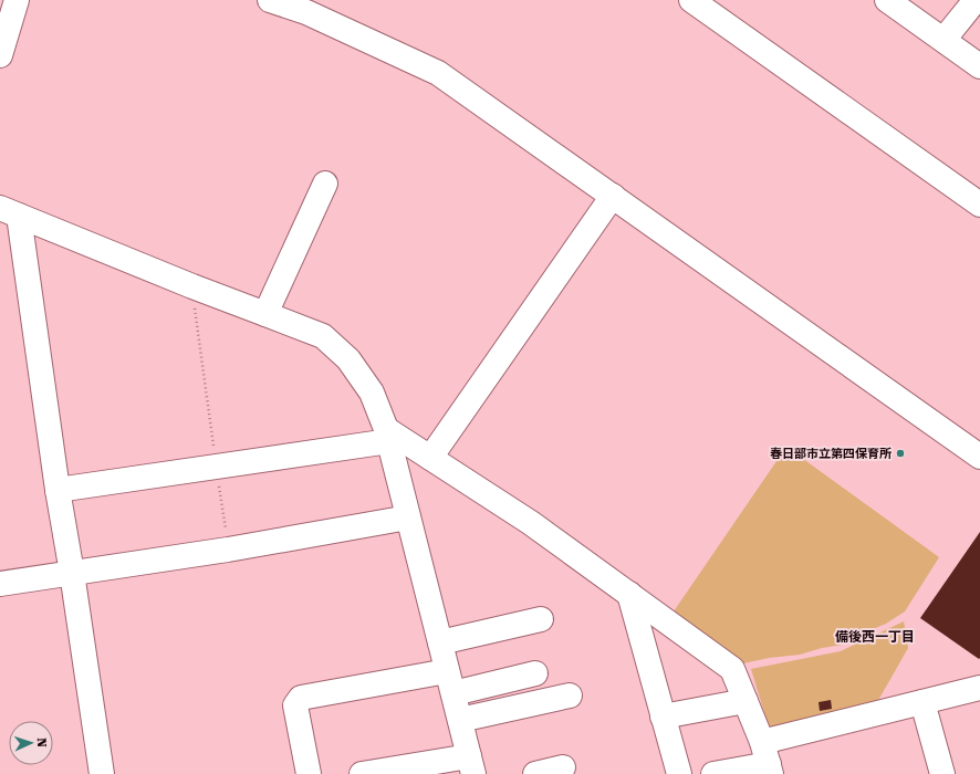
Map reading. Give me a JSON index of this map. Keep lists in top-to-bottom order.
{
  "districts": ["備後西一丁目"],
  "places": ["春日部市立第四保育所"],
  "north": "right"
}
